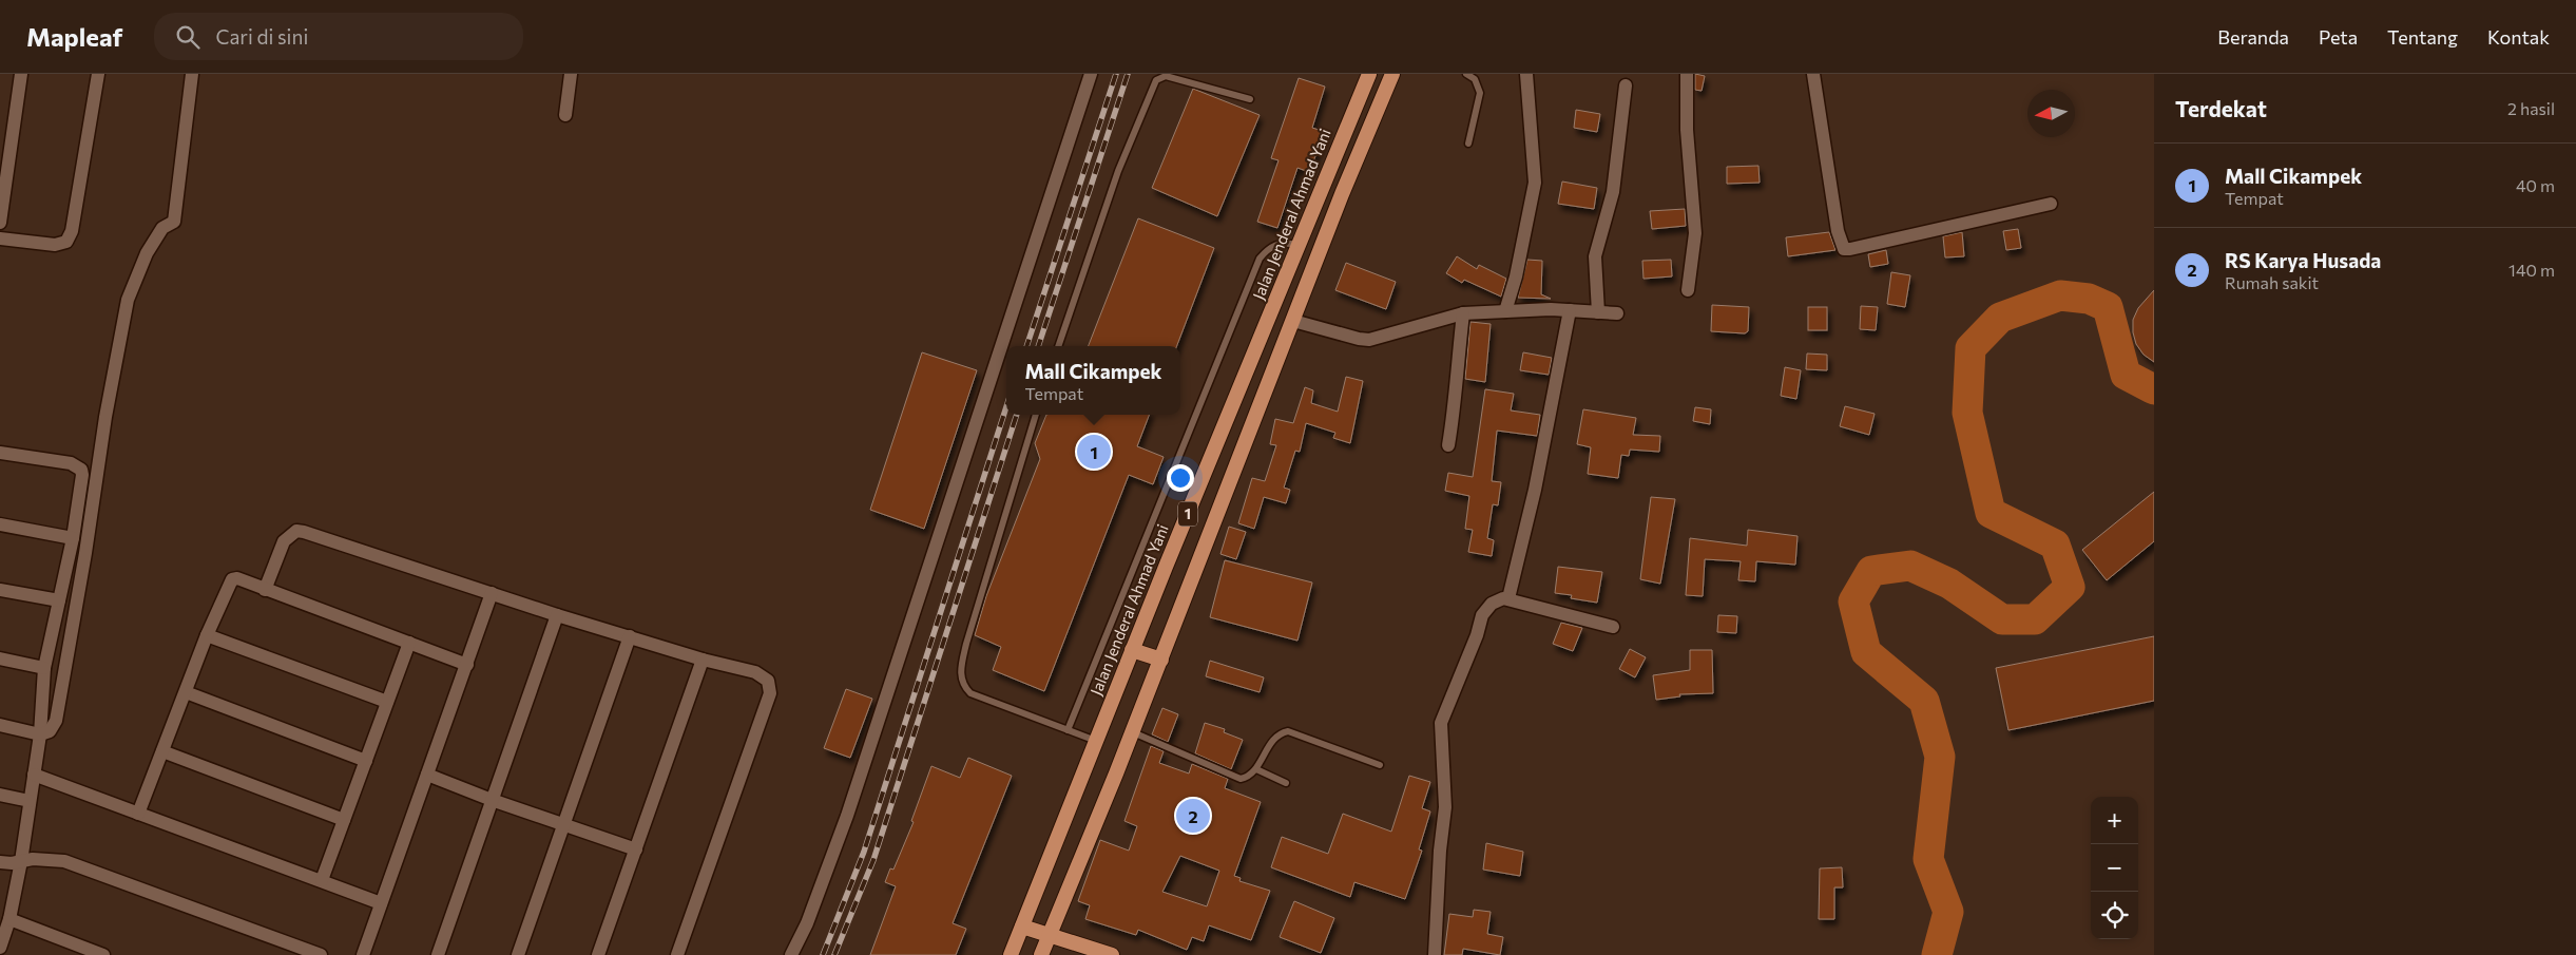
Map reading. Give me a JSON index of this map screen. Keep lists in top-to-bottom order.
{
  "streets": {
    "highway": ["Jalan Jenderal Ahmad Yani", "1"]
  },
  "north": "left",
  "page": {
    "header": "Mapleaf",
    "search": "Cari di sini",
    "nav": [
      "Beranda",
      "Peta",
      "Tentang",
      "Kontak"
    ],
    "heading": ["Terdekat", "2 hasil"],
    "list": [
      {
        "mark": "1",
        "name": "Mall Cikampek",
        "note": "Tempat",
        "value": "40 m"
      },
      {
        "mark": "2",
        "name": "RS Karya Husada",
        "note": "Rumah sakit",
        "value": "140 m"
      }
    ],
    "popup": ["Mall Cikampek", "Tempat"],
    "pins": ["1", "2"],
    "map_buttons": ["+", "−"]
  }
}
